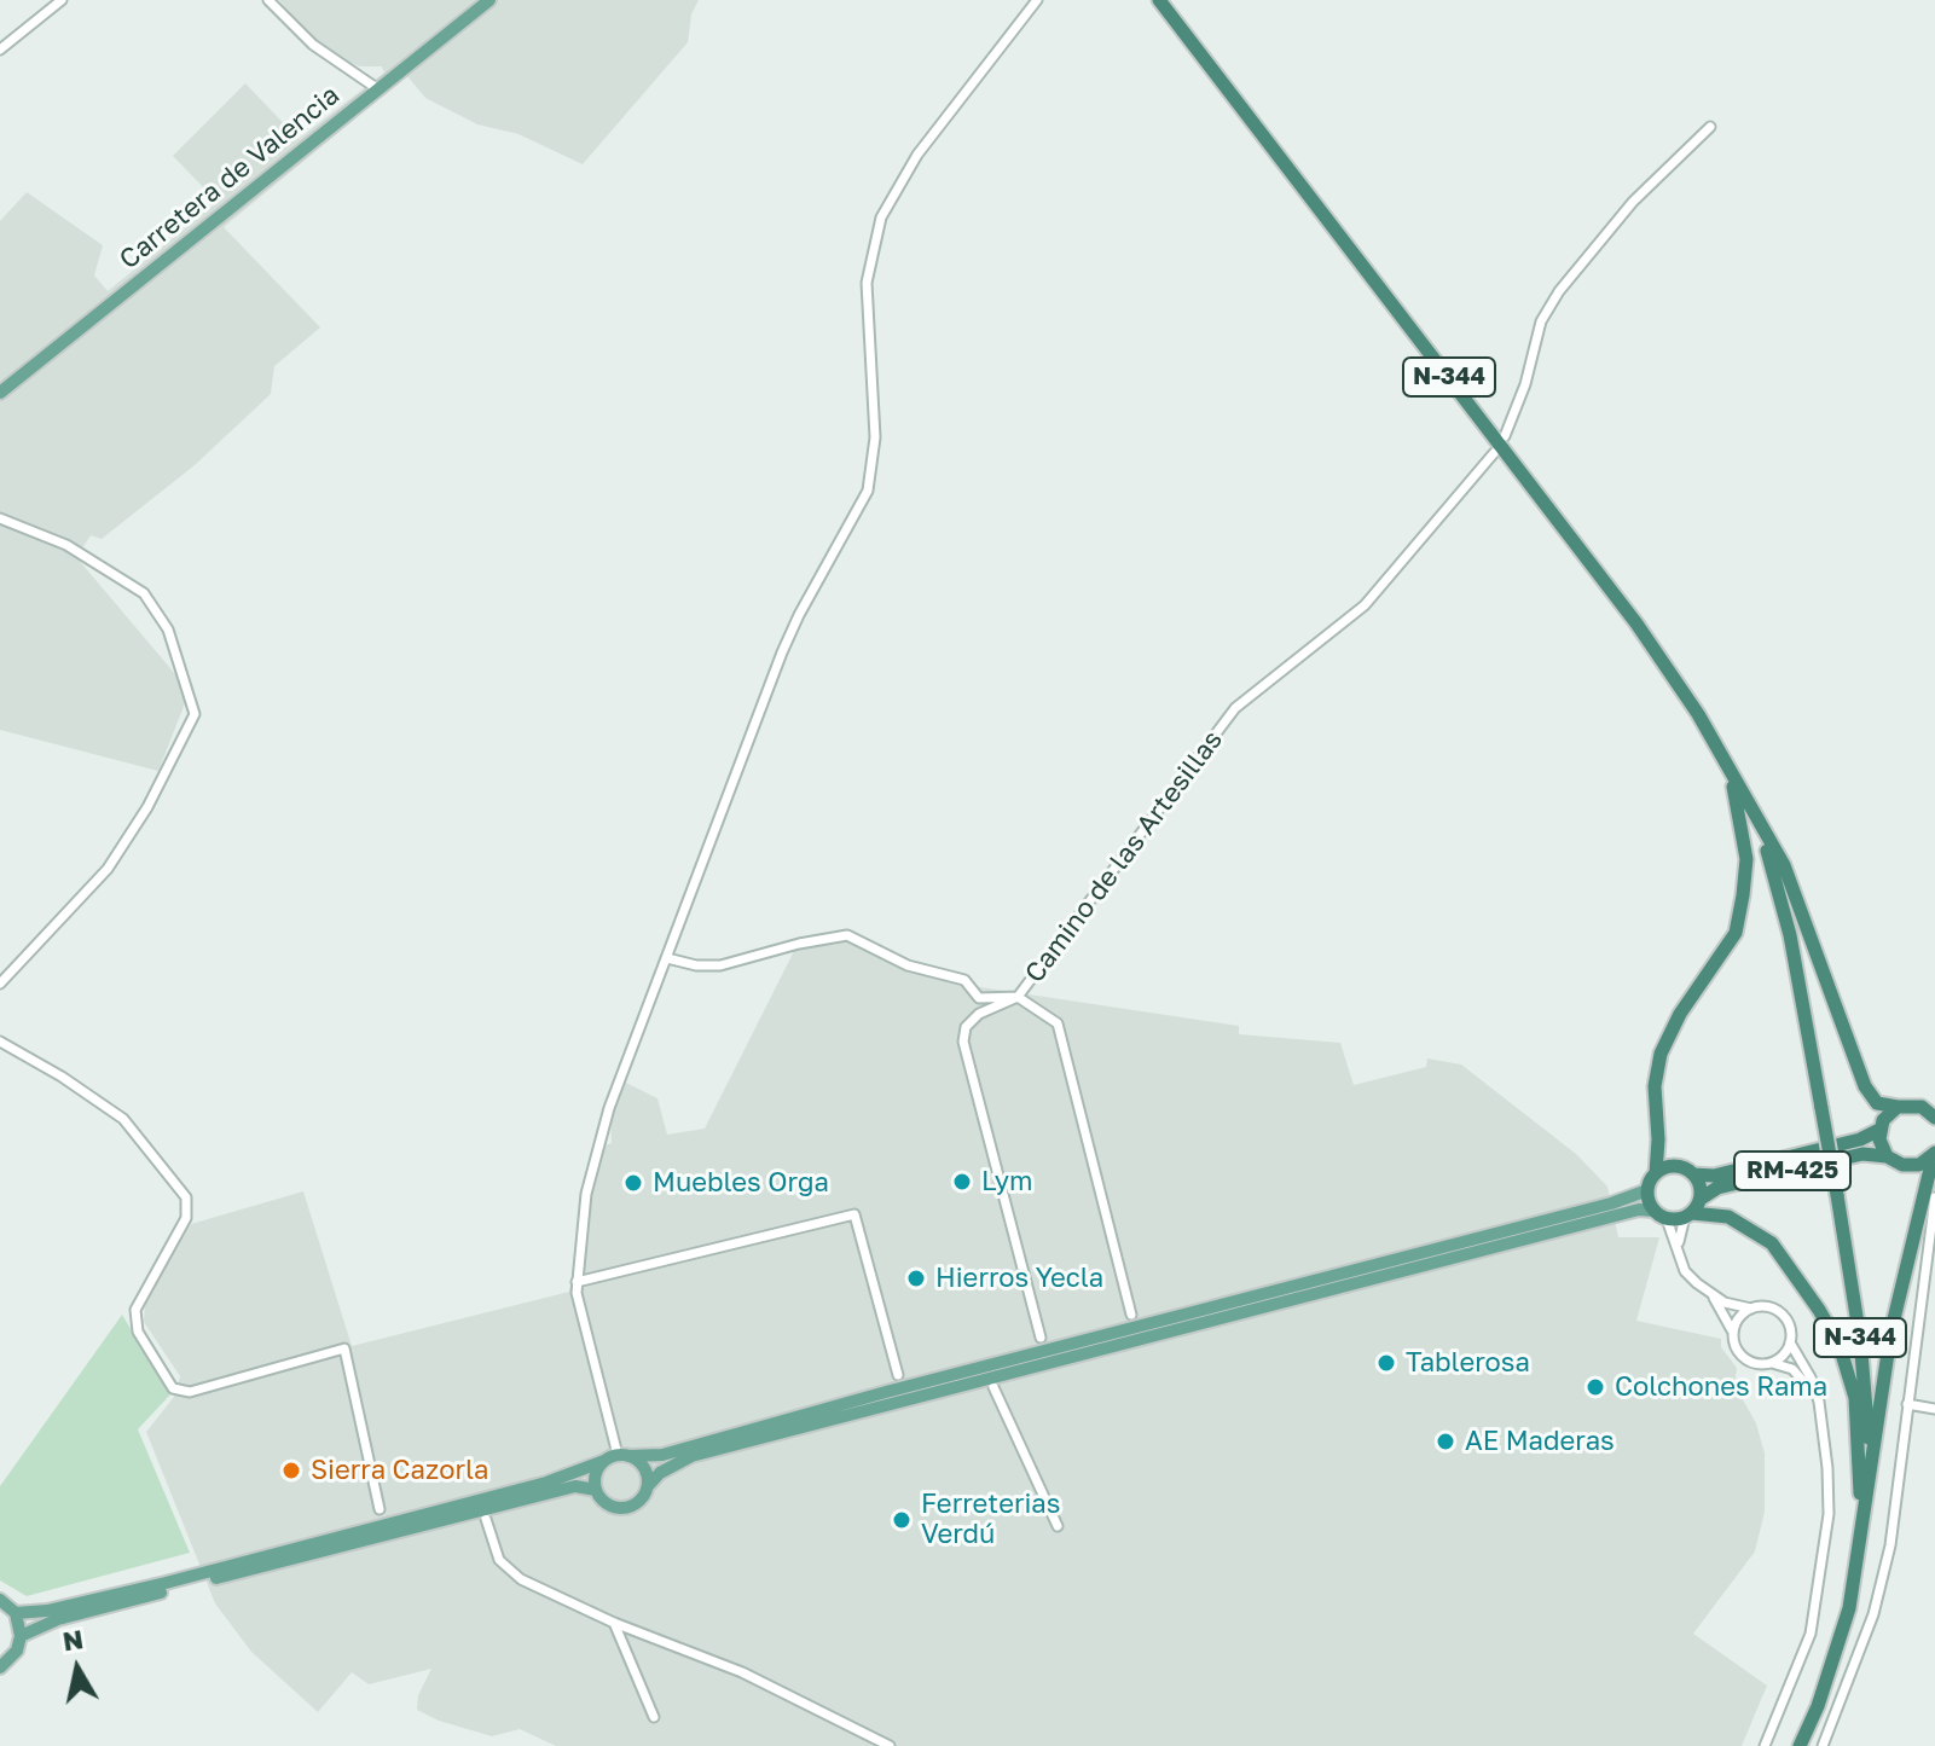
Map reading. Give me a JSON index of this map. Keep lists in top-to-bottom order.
{
  "streets": {
    "highway": ["N-344", "RM-425"],
    "main road": ["Carretera de Valencia"],
    "street": ["Camino de las Artesillas"]
  },
  "places": [
    "Lym",
    "Muebles Orga",
    "Hierros Yecla",
    "Tablerosa",
    "Colchones Rama",
    "AE Maderas",
    "Sierra Cazorla",
    "Ferreterias Verdú"
  ],
  "north": "top"
}
